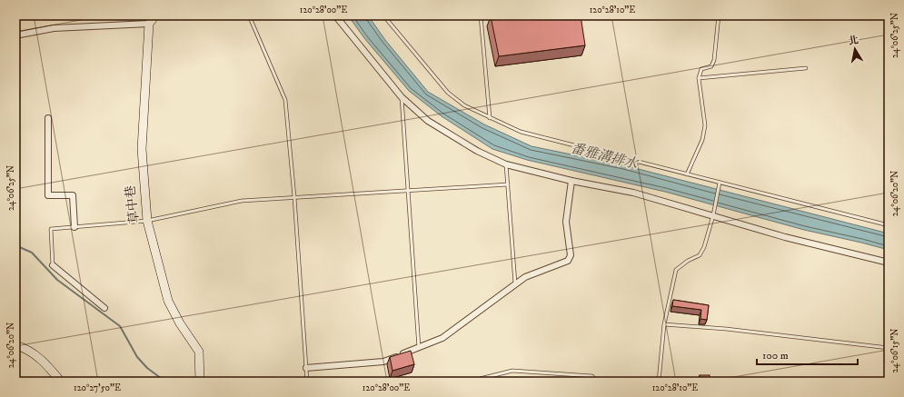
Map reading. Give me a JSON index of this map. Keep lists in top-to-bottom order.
{
  "streets": {
    "street": ["草中巷"]
  },
  "water": ["番雅溝排水"],
  "scale_bar": "100 m",
  "north": "top",
  "coordinates": [
    "120°28'00\"E",
    "120°28'10\"E",
    "24°06'25\"N",
    "24°06'20\"N",
    "24°06'15\"N",
    "120°27'50\"E"
  ]
}
